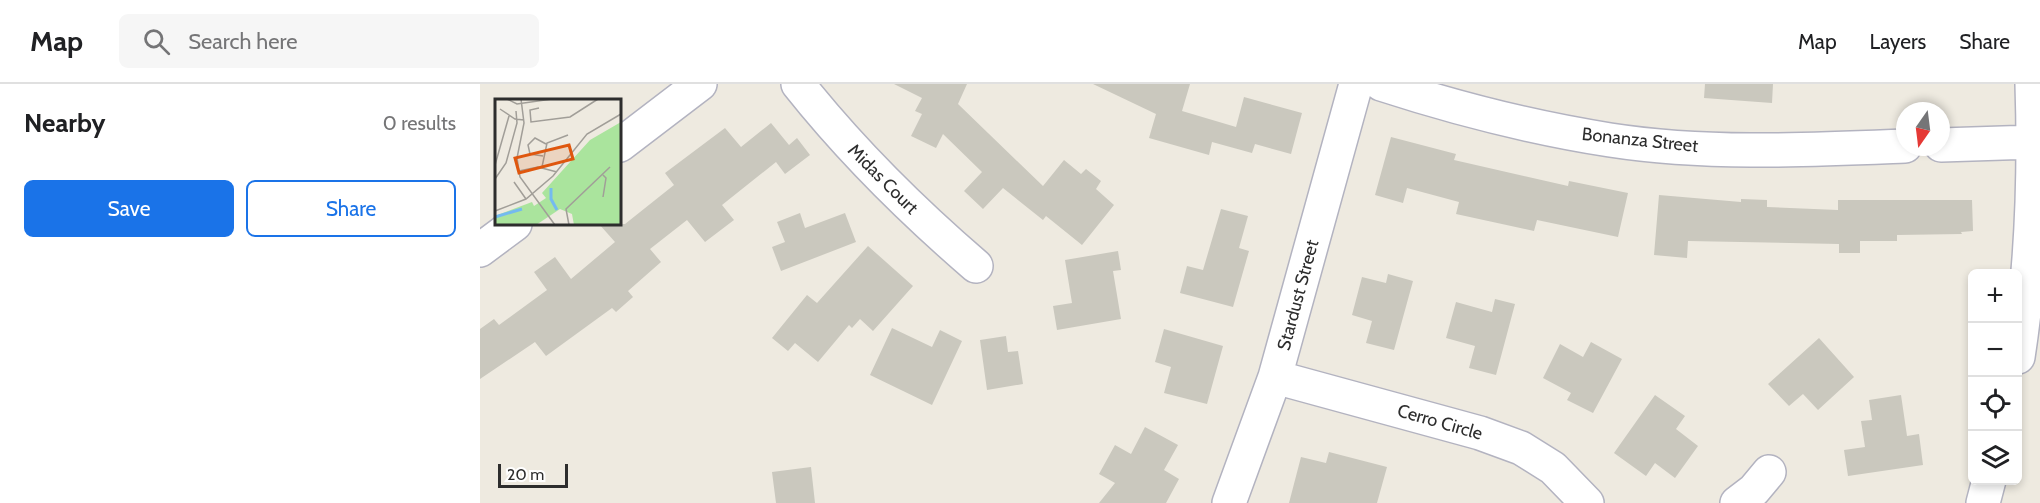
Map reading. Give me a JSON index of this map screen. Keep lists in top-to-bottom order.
{
  "streets": {
    "street": [
      "Bonanza Street",
      "Midas Court",
      "Stardust Street",
      "Cerro Circle"
    ]
  },
  "crossings": [
    ["Stardust Street", "Cerro Circle"]
  ],
  "scale_bar": "20 m",
  "north": "bottom",
  "page": {
    "header": "Map",
    "search": "Search here",
    "nav": ["Map", "Layers", "Share"],
    "heading": ["Nearby", "0 results"],
    "buttons": ["Save", "Share"],
    "map_buttons": ["+", "−"],
    "scale": "20 m"
  }
}
